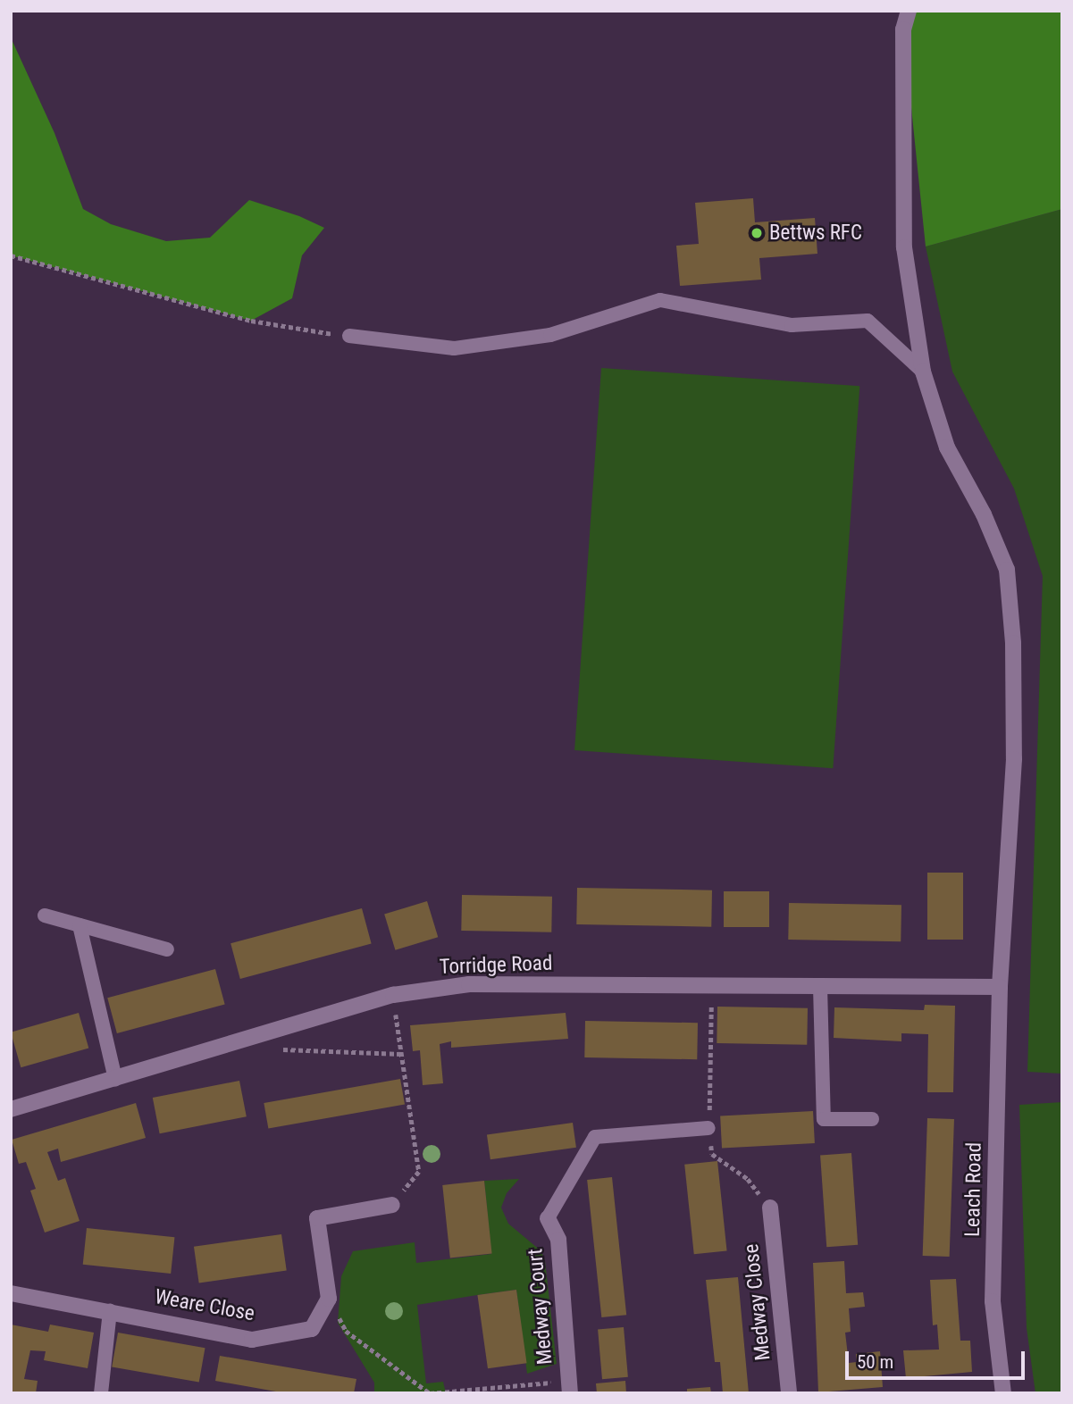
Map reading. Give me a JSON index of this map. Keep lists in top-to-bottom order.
{
  "streets": {
    "street": [
      "Torridge Road",
      "Leach Road",
      "Medway Close",
      "Weare Close",
      "Medway Court"
    ]
  },
  "crossings": [
    ["Torridge Road", "Leach Road"]
  ],
  "places": ["Bettws RFC"],
  "scale_bar": "50 m"
}
